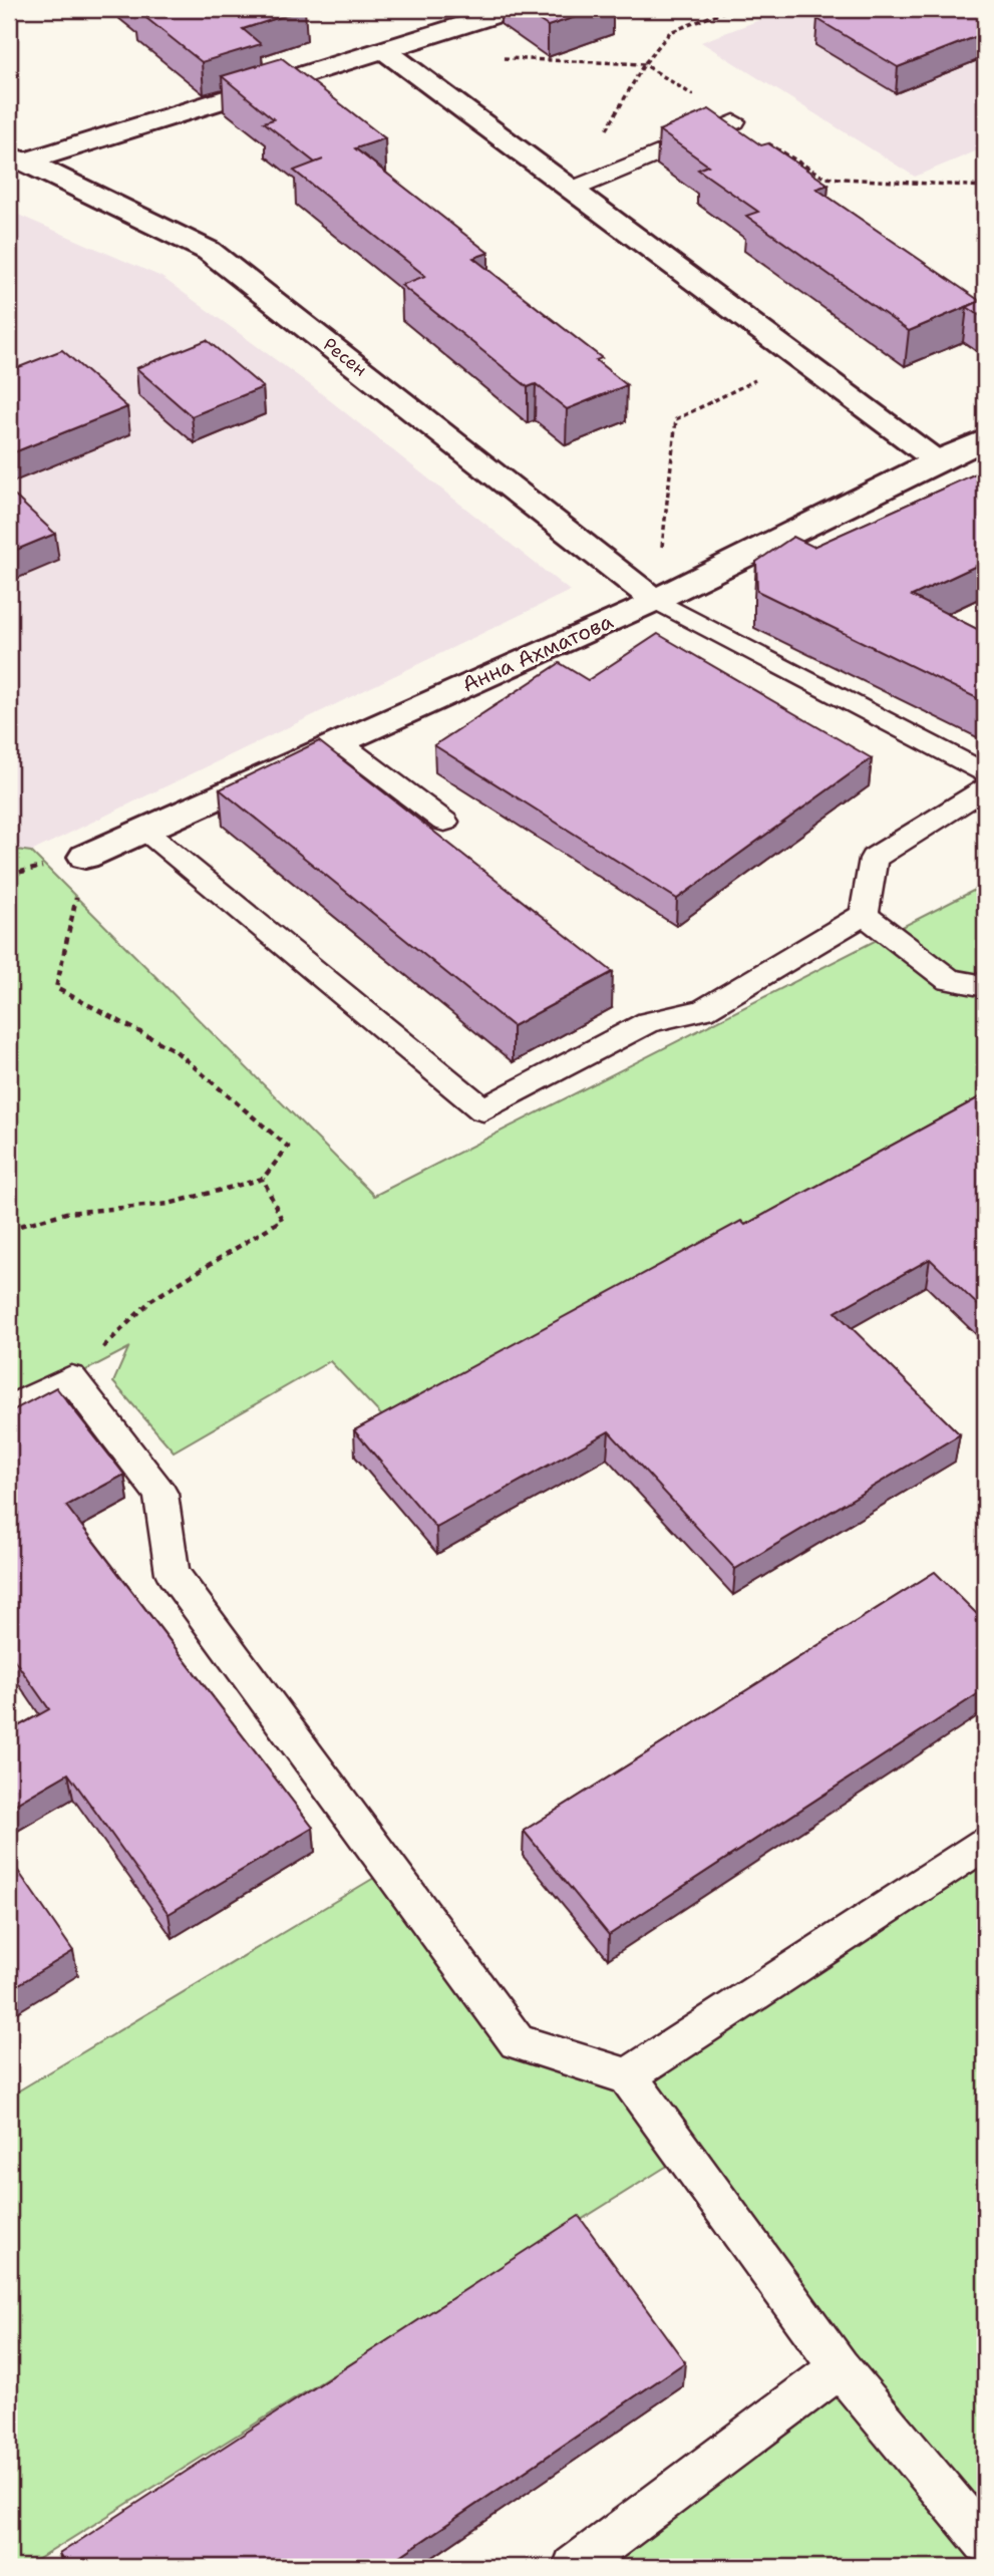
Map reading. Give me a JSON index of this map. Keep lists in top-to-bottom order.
{
  "streets": {
    "street": ["Ресен", "Анна Ахматова"]
  },
  "crossings": [
    ["Ресен", "Анна Ахматова"]
  ]
}
